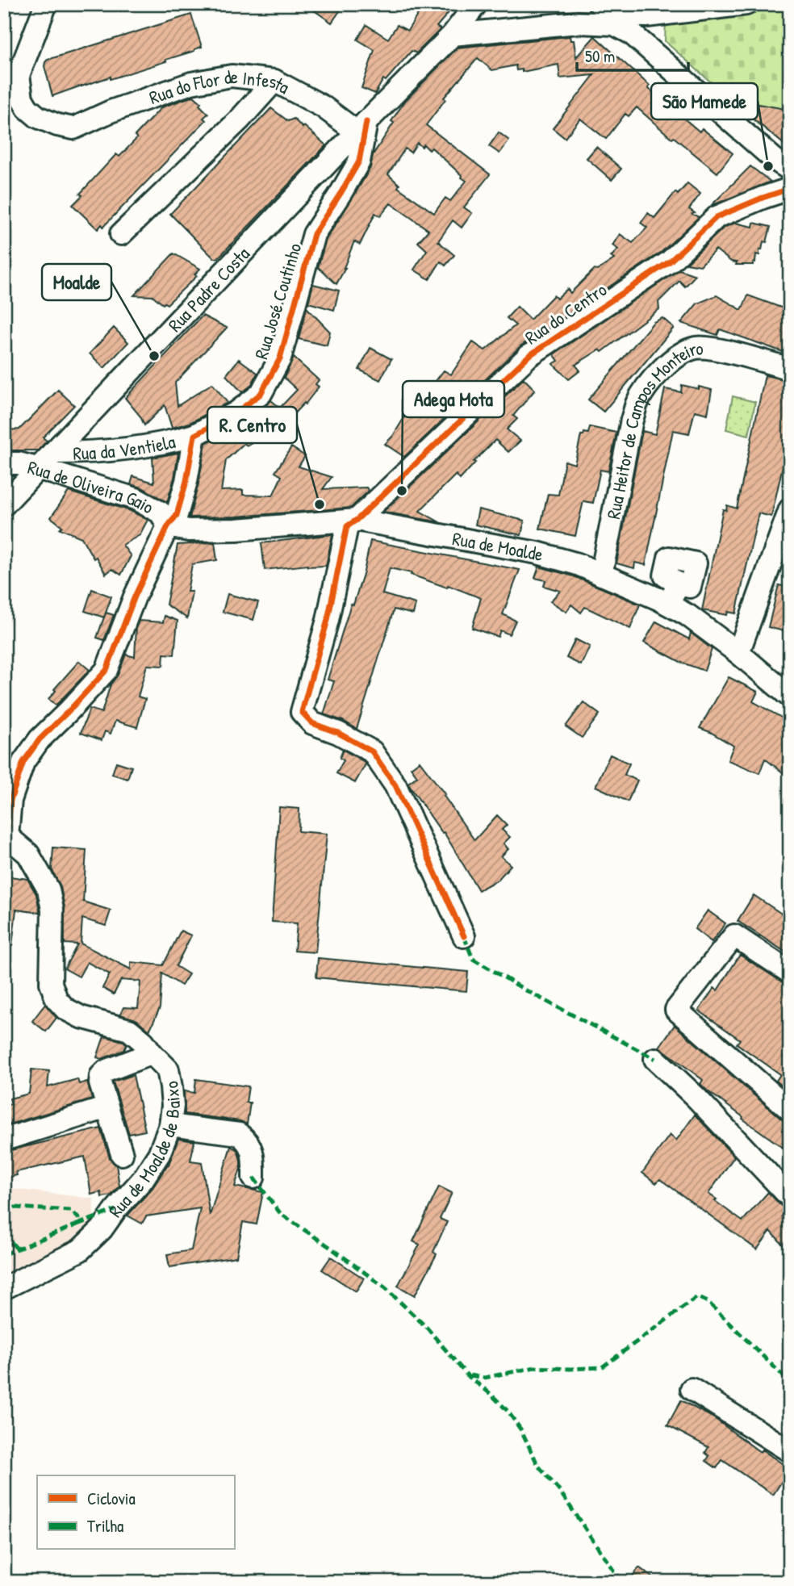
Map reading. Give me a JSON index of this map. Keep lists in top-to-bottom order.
{
  "streets": {
    "street": [
      "Rua do Flor de Infesta",
      "Rua Padre Costa",
      "Rua José Coutinho",
      "Rua do Centro",
      "Rua Heitor de Campos Monteiro",
      "Rua da Ventiela",
      "Rua de Oliveira Gaio",
      "Rua de Moalde",
      "Rua de Moalde de Baixo"
    ]
  },
  "crossings": [
    ["Rua do Flor de Infesta", "Rua Padre Costa"],
    ["Rua do Flor de Infesta", "Rua José Coutinho"],
    ["Rua Padre Costa", "Rua José Coutinho"],
    ["Rua Padre Costa", "Rua da Ventiela"],
    ["Rua Padre Costa", "Rua de Oliveira Gaio"],
    ["Rua José Coutinho", "Rua da Ventiela"],
    ["Rua do Centro", "Rua de Moalde"],
    ["Rua Heitor de Campos Monteiro", "Rua de Moalde"],
    ["Rua de Oliveira Gaio", "Rua de Moalde"],
    ["Rua de Oliveira Gaio", "Rua de Moalde de Baixo"],
    ["Rua de Moalde", "Rua de Moalde de Baixo"]
  ],
  "places": [
    "São Mamede",
    "Moalde",
    "Adega Mota",
    "R. Centro"
  ],
  "legend": ["Ciclovia", "Trilha"],
  "scale_bar": "50 m"
}
